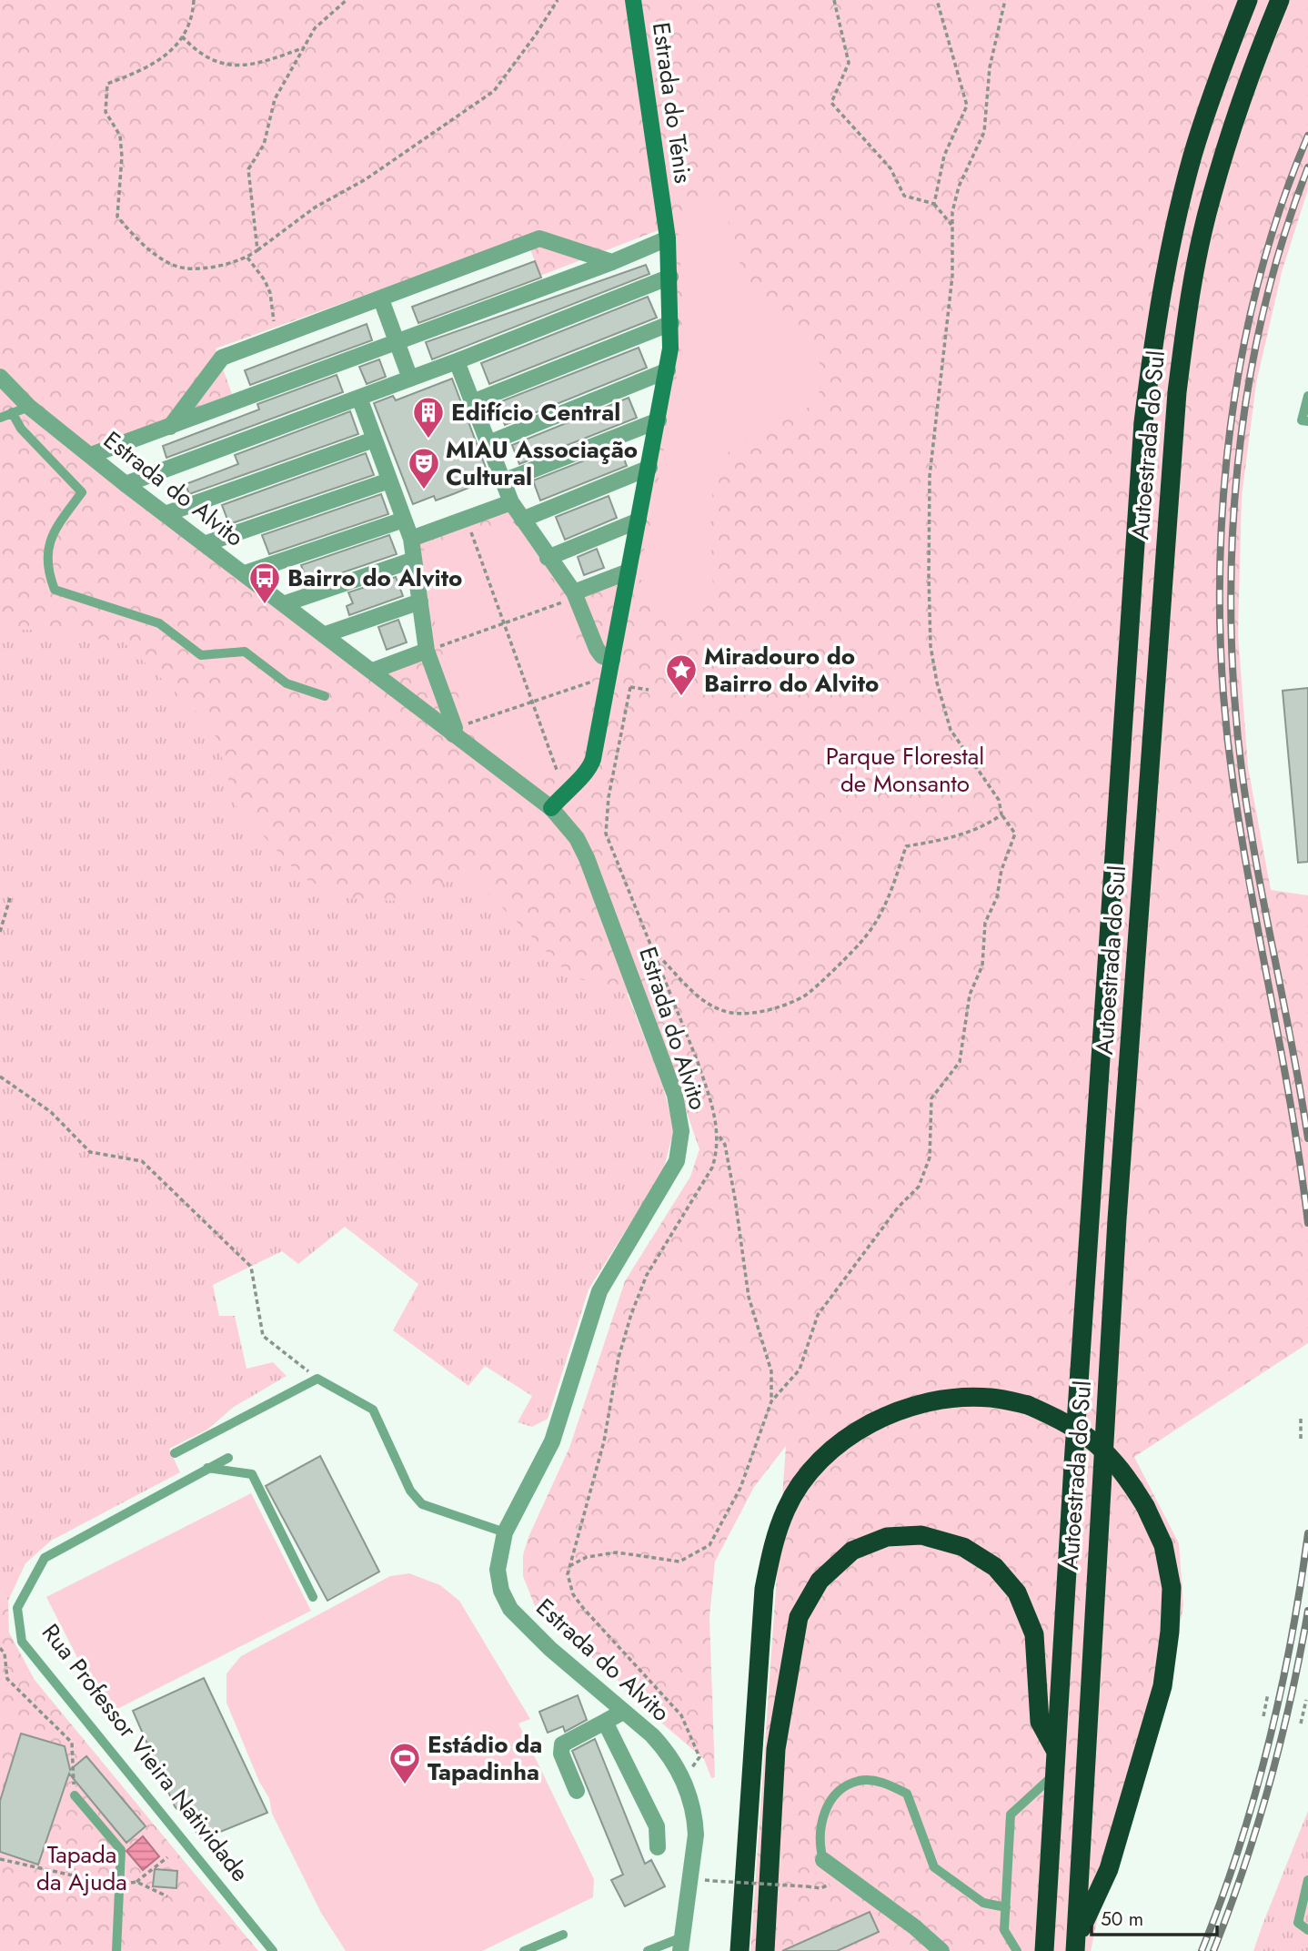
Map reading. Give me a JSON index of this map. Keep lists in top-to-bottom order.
{
  "streets": {
    "highway": ["Autoestrada do Sul"],
    "main road": ["Estrada do Ténis"],
    "street": ["Estrada do Alvito"],
    "lane": ["Rua Professor Vieira Natividade"]
  },
  "crossings": [
    ["Estrada do Ténis", "Estrada do Alvito"]
  ],
  "parks": ["Parque Florestal de Monsanto", "Tapada da Ajuda"],
  "places": {
    "building": ["Edifício Central"],
    "theatre": ["MIAU Associação Cultural"],
    "bus stop": ["Bairro do Alvito"],
    "place": ["Miradouro do Bairro do Alvito"],
    "sports": ["Estádio da Tapadinha"]
  },
  "scale_bar": "50 m"
}
